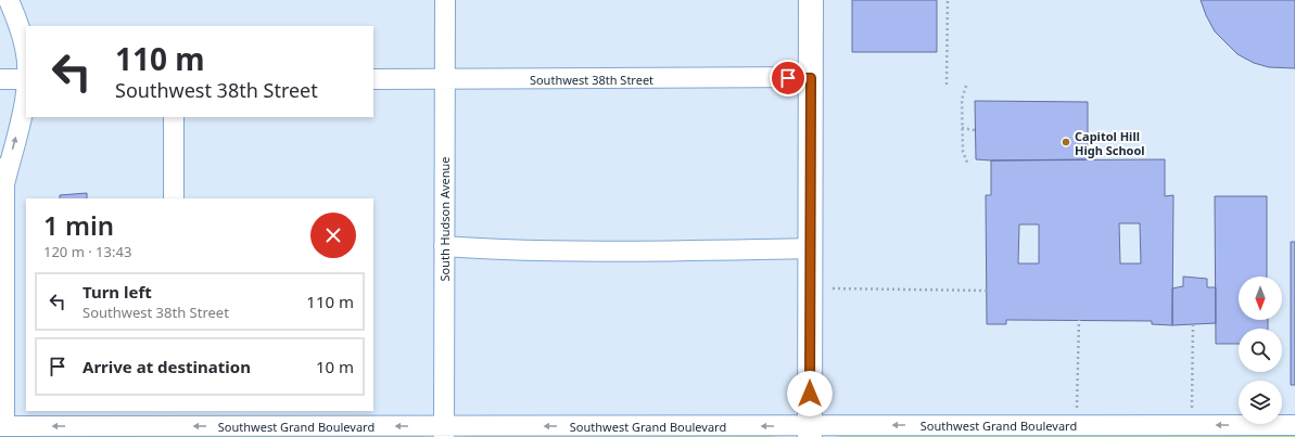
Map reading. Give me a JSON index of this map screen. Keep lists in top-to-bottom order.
{
  "streets": {
    "street": ["Southwest 38th Street", "South Hudson Avenue", "Southwest Grand Boulevard"]
  },
  "crossings": [
    ["Southwest 38th Street", "South Hudson Avenue"],
    ["South Hudson Avenue", "Southwest Grand Boulevard"]
  ],
  "one_way": ["Southwest Grand Boulevard"],
  "places": ["Capitol Hill High School"],
  "north": "bottom",
  "page": {
    "turn": ["110 m", "Southwest 38th Street"],
    "heading": ["1 min", "120 m · 13:43"],
    "list": [
      {
        "name": "Turn left",
        "note": "Southwest 38th Street",
        "value": "110 m"
      },
      {
        "name": "Arrive at destination",
        "value": "10 m"
      }
    ]
  }
}
